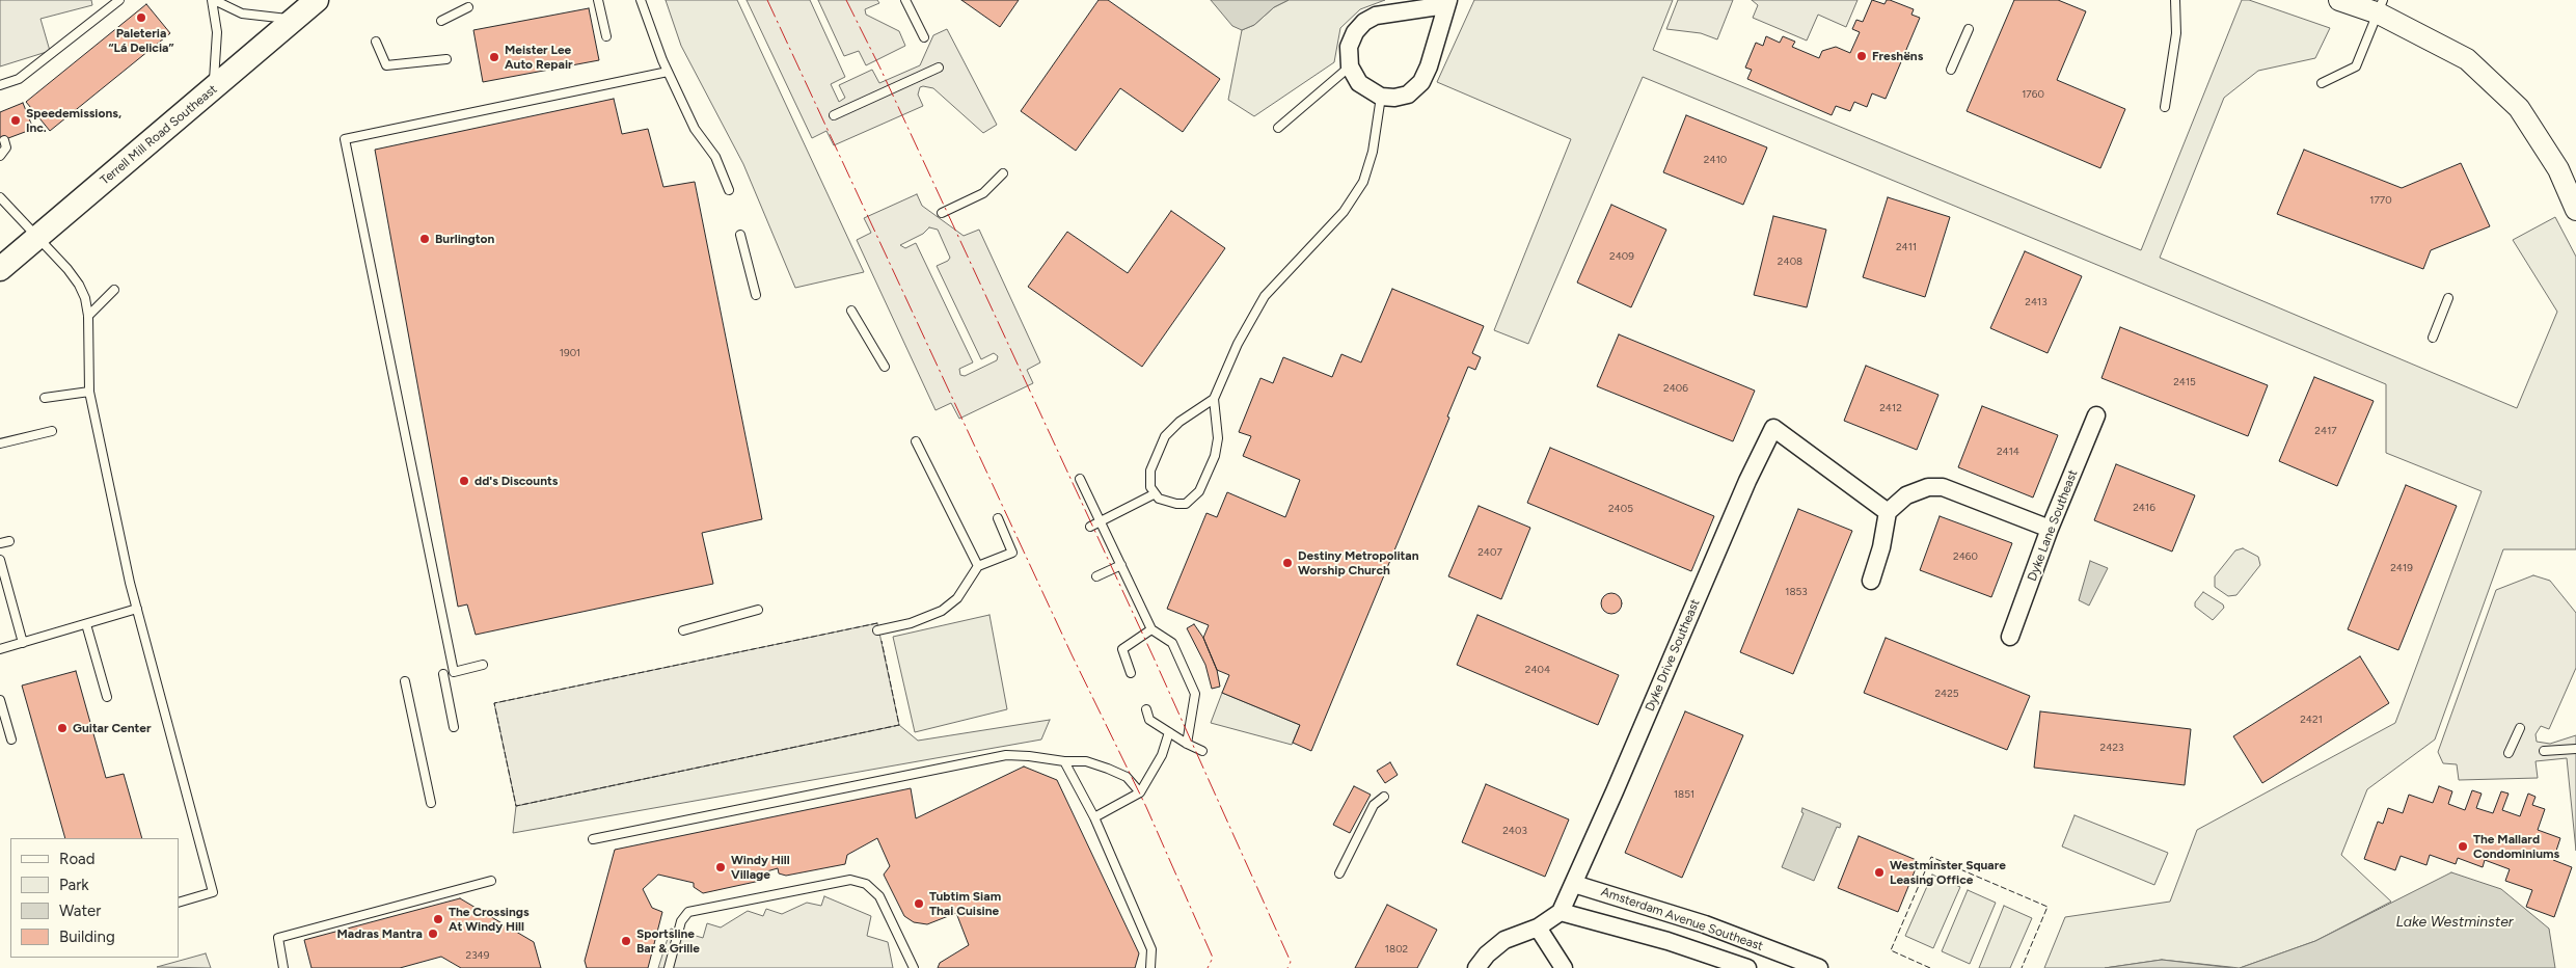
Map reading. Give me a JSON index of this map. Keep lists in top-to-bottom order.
{
  "streets": {
    "main road": ["Terrell Mill Road Southeast"],
    "street": ["Dyke Lane Southeast", "Dyke Drive Southeast", "Amsterdam Avenue Southeast"]
  },
  "crossings": [
    ["Dyke Drive Southeast", "Amsterdam Avenue Southeast"]
  ],
  "water": ["Lake Westminster"],
  "places": [
    "Paleteria “Lá Delicia”",
    "Freshëns",
    "Meister Lee Auto Repair",
    "Speedemissions, Inc.",
    "Burlington",
    "dd's Discounts",
    "Destiny Metropolitan Worship Church",
    "Guitar Center",
    "The Mallard Condominiums",
    "Windy Hill Village",
    "Westminster Square Leasing Office",
    "Tubtim Siam Thai Cuisine",
    "The Crossings At Windy Hill",
    "Madras Mantra",
    "Sportsline Bar & Grille"
  ],
  "house_numbers": [
    "1760",
    "2410",
    "1770",
    "2411",
    "2409",
    "2408",
    "2413",
    "1901",
    "2415",
    "2406",
    "2412",
    "2417",
    "2414",
    "2416",
    "2405",
    "2407",
    "2460",
    "2419",
    "1853",
    "2404",
    "2425",
    "2421",
    "2423",
    "1851",
    "2403",
    "1802",
    "2349"
  ],
  "legend": [
    "Road",
    "Park",
    "Water",
    "Building"
  ]
}
